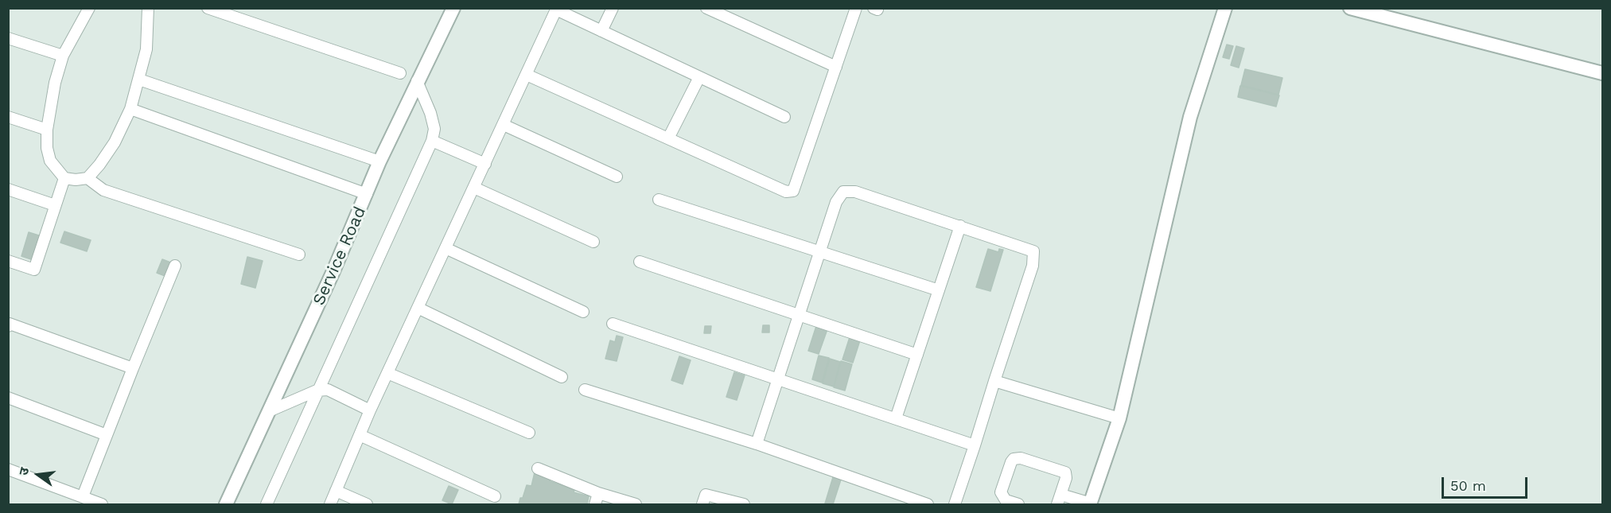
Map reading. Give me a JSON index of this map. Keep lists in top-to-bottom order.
{
  "streets": {
    "street": ["Service Road"]
  },
  "scale_bar": "50 m",
  "north": "left"
}
